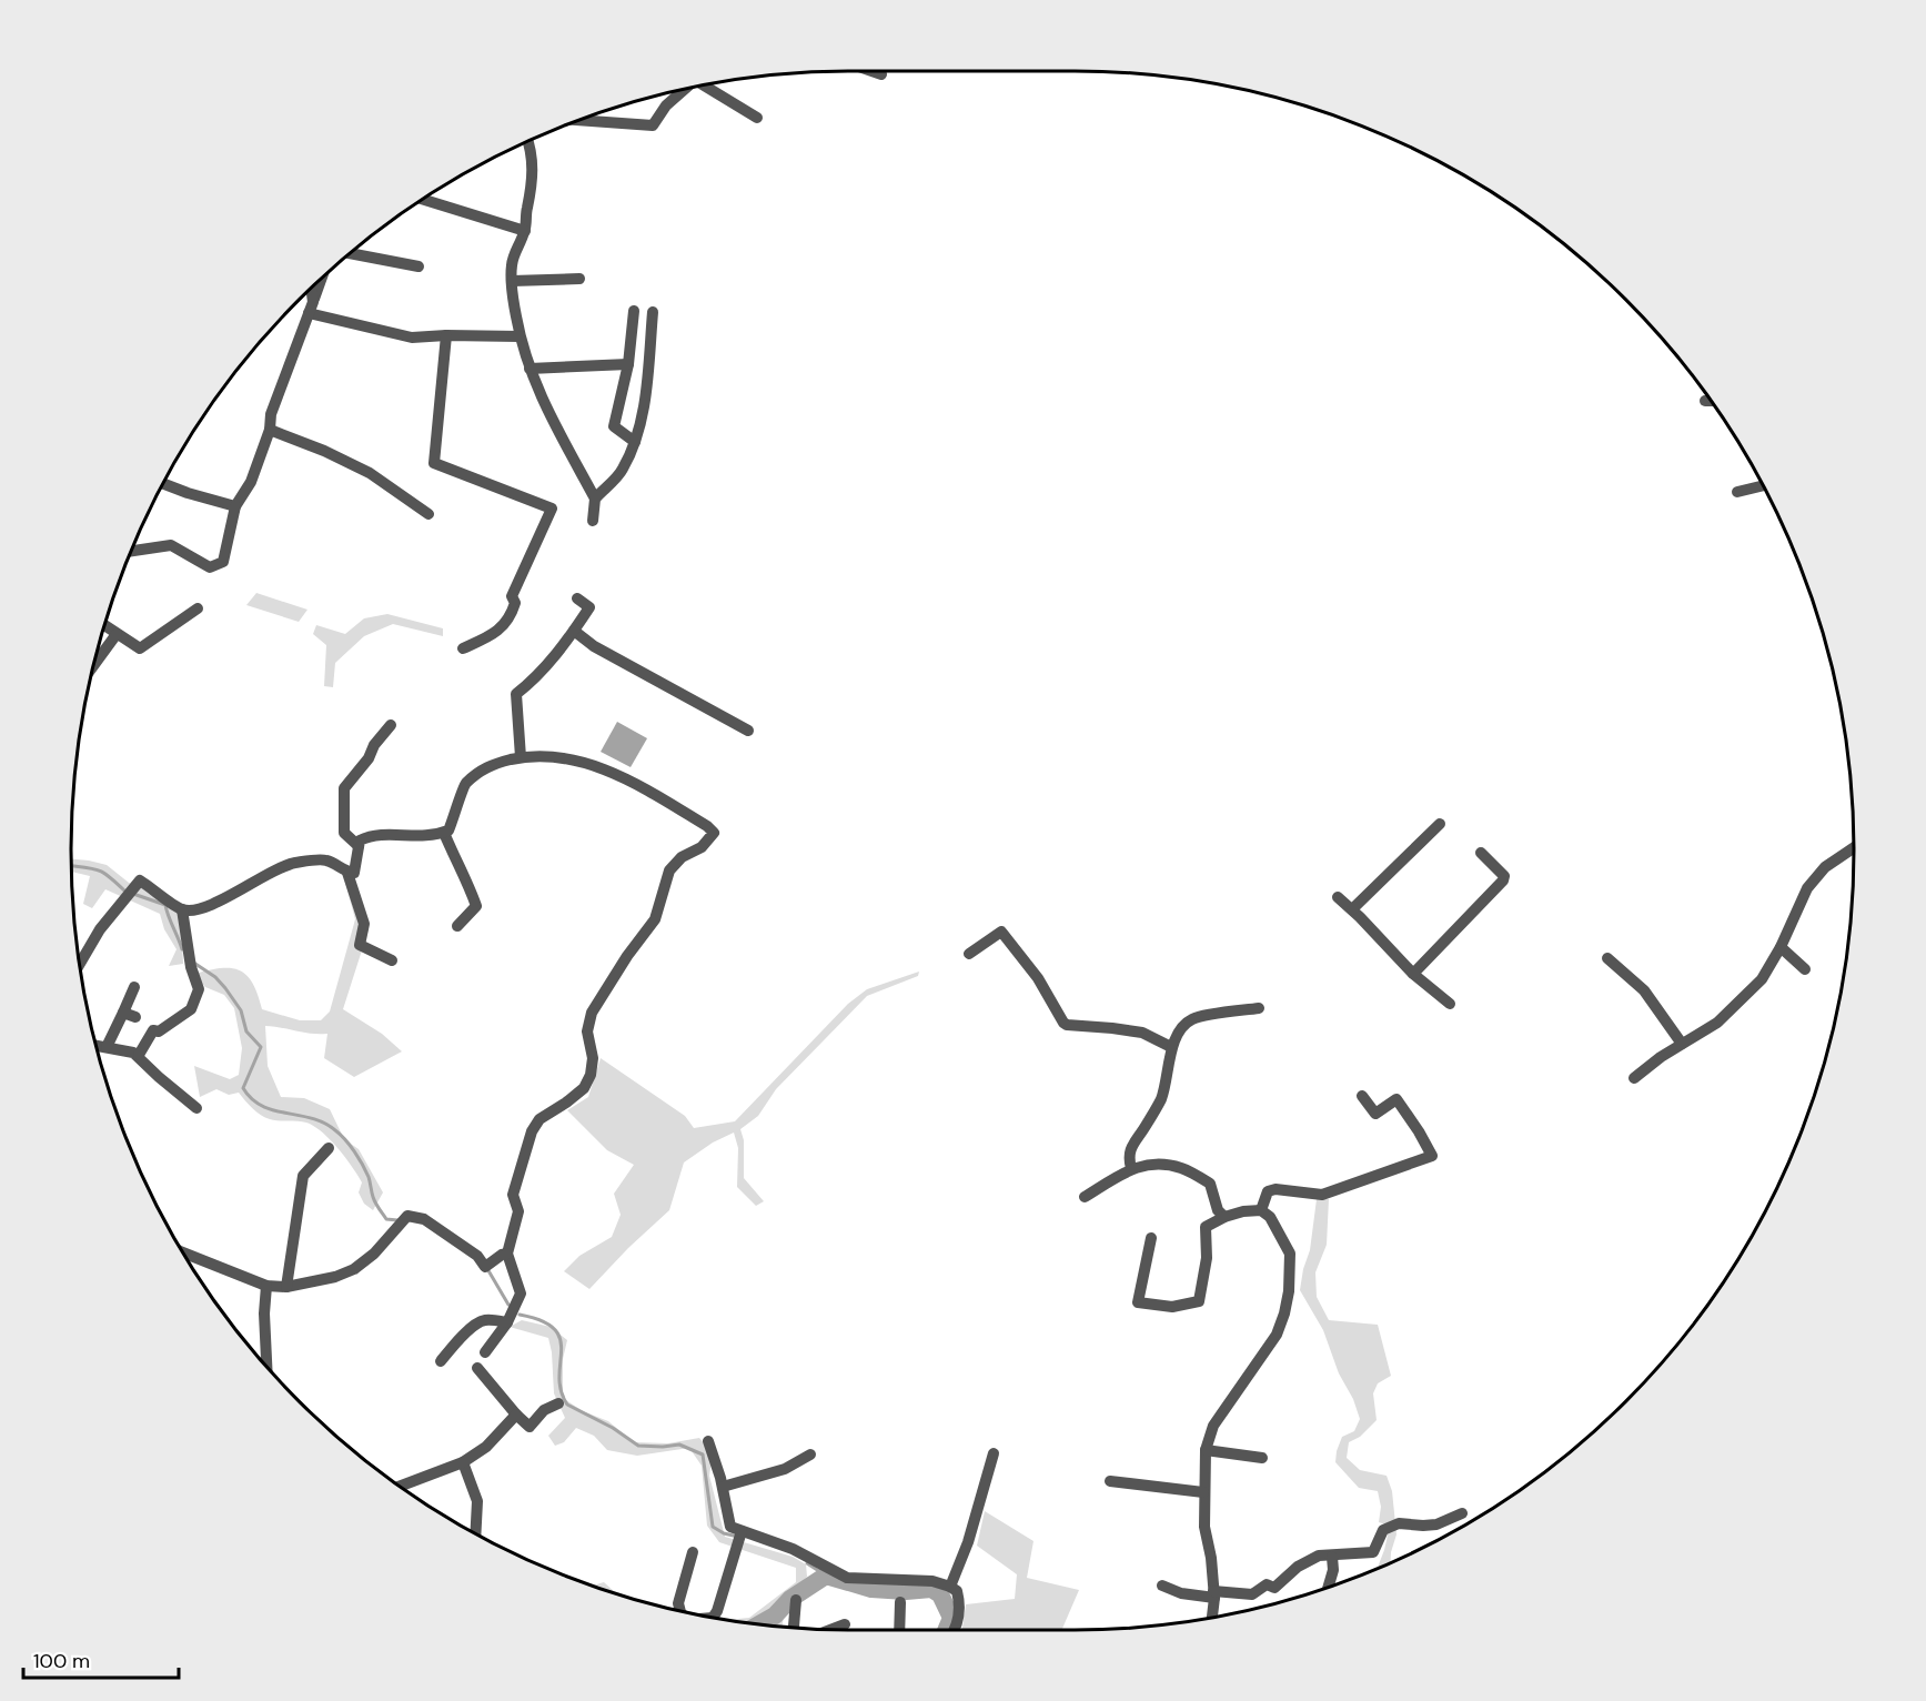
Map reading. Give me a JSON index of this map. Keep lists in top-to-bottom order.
{
  "scale_bar": "100 m"
}
